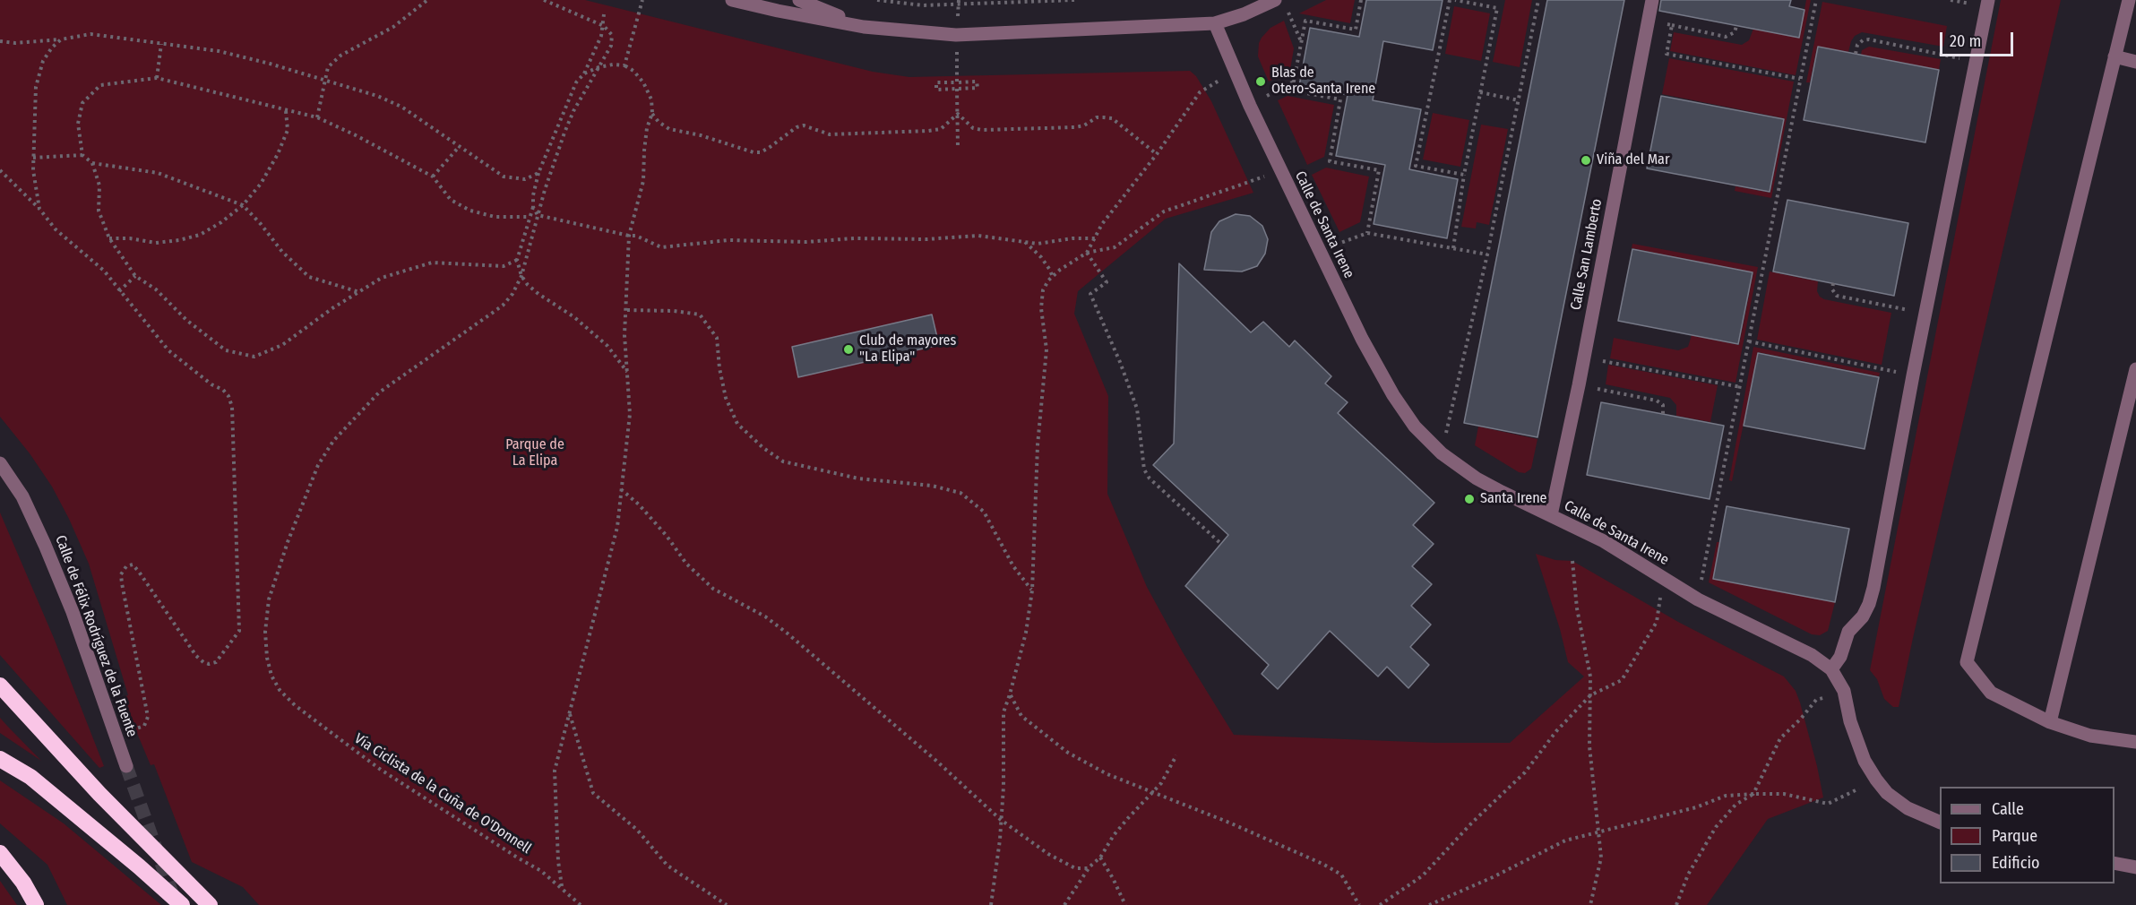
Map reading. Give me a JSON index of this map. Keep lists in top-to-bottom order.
{
  "streets": {
    "street": ["Calle de Santa Irene", "Calle San Lamberto", "Calle de Félix Rodríguez de la Fuente"],
    "path": ["Vía Ciclista de la Cuña de O'Donnell"]
  },
  "crossings": [
    ["Calle de Santa Irene", "Calle San Lamberto"]
  ],
  "parks": ["Parque de La Elipa"],
  "places": [
    "Blas de Otero-Santa Irene",
    "Viña del Mar",
    "Club de mayores \"La Elipa\"",
    "Santa Irene"
  ],
  "legend": ["Calle", "Parque", "Edificio"],
  "scale_bar": "20 m"
}
